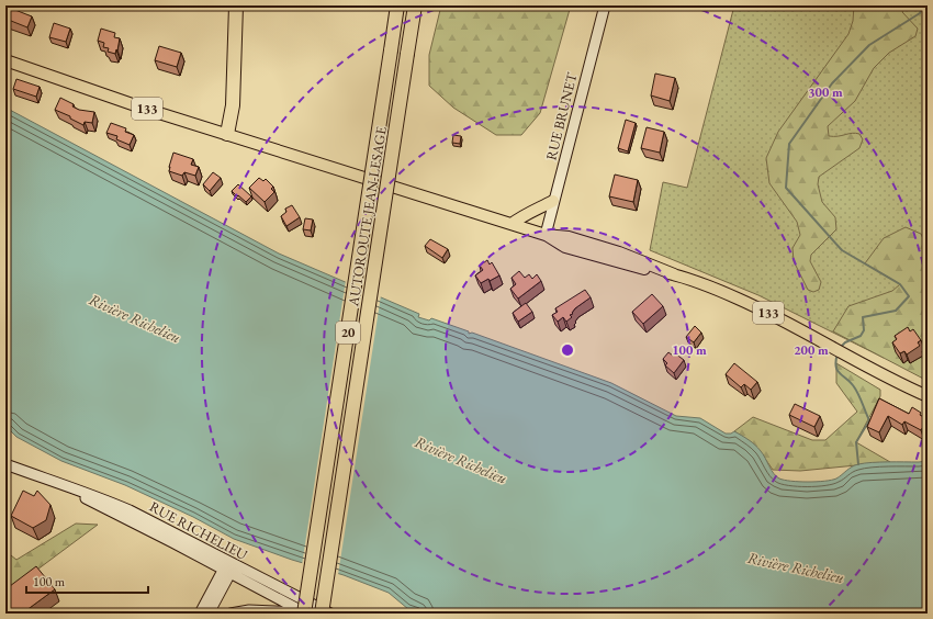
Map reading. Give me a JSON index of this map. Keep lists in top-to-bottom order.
{
  "streets": {
    "highway": ["AUTOROUTE JEAN-LESAGE", "20"],
    "main road": ["133", "RUE BRUNET", "RUE RICHELIEU"]
  },
  "crossings": [
    ["133", "RUE BRUNET"],
    ["AUTOROUTE JEAN-LESAGE", "RUE RICHELIEU"]
  ],
  "water": ["Rivière Richelieu"],
  "scale_bar": "100 m",
  "rings": ["300 m", "100 m", "200 m"]
}
